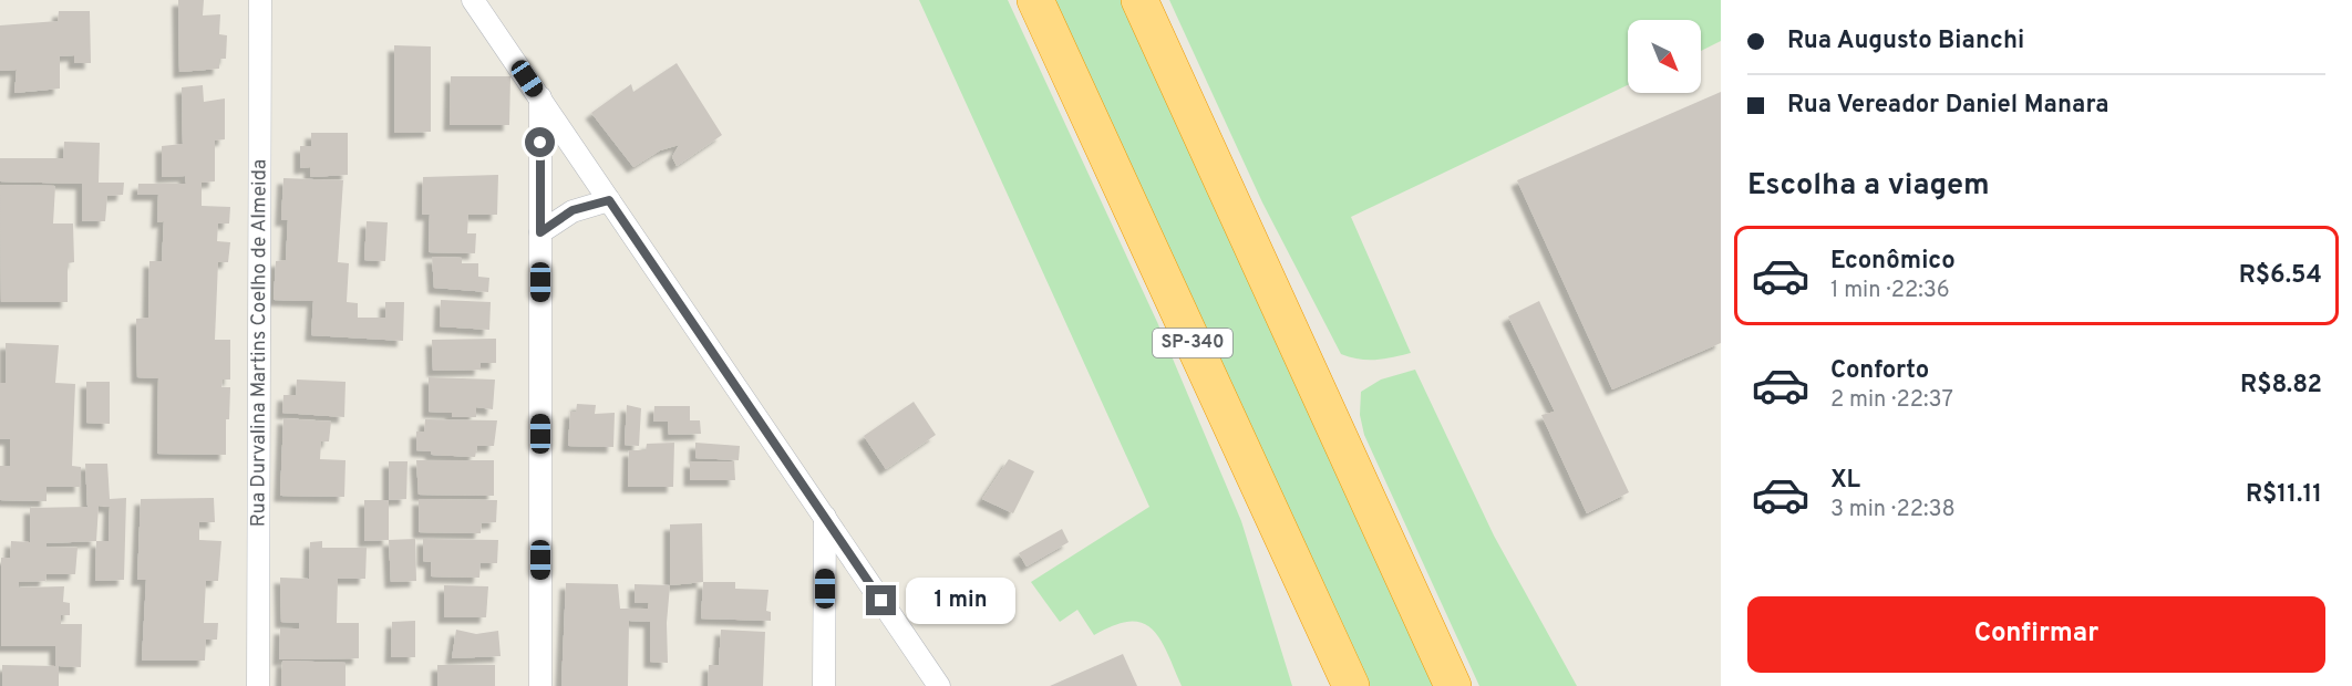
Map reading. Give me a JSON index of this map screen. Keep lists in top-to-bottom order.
{
  "streets": {
    "highway": ["SP-340"],
    "street": ["Rua Durvalina Martins Coelho de Almeida"]
  },
  "north": "bottom right",
  "page": {
    "banner": ["Rua Augusto Bianchi", "Rua Vereador Daniel Manara"],
    "heading": "Escolha a viagem",
    "list": [
      {
        "name": "Econômico",
        "note": "1 min · 22:36",
        "value": "R$6.54"
      },
      {
        "name": "Conforto",
        "note": "2 min · 22:37",
        "value": "R$8.82"
      },
      {
        "name": "XL",
        "note": "3 min · 22:38",
        "value": "R$11.11"
      }
    ],
    "bubble": "1 min",
    "buttons": "Confirmar"
  }
}
